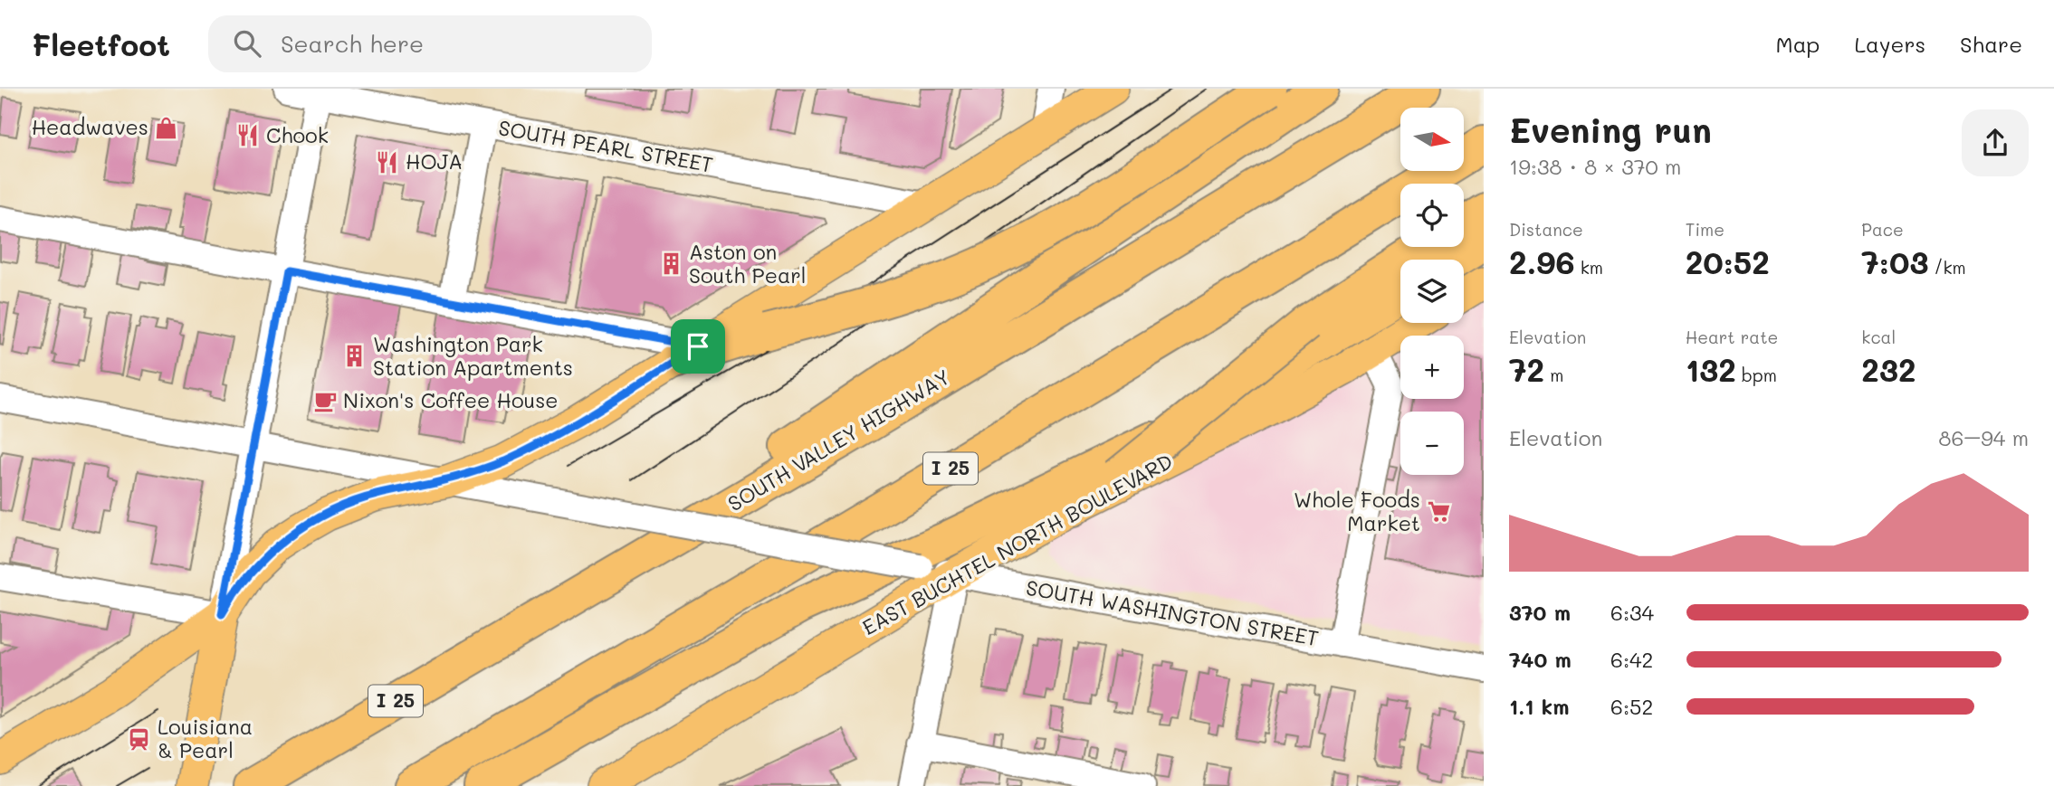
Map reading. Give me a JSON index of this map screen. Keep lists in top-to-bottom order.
{
  "streets": {
    "highway": ["SOUTH VALLEY HIGHWAY", "I 25"],
    "main road": ["EAST BUCHTEL NORTH BOULEVARD"],
    "street": ["SOUTH PEARL STREET", "SOUTH WASHINGTON STREET"]
  },
  "crossings": [
    ["EAST BUCHTEL NORTH BOULEVARD", "SOUTH WASHINGTON STREET"]
  ],
  "places": {
    "shop": ["Headwaves"],
    "restaurant": ["Chook", "HOJA"],
    "building": ["Aston on South Pearl", "Washington Park Station Apartments"],
    "cafe": ["Nixon's Coffee House"],
    "supermarket": ["Whole Foods Market"],
    "station": ["Louisiana & Pearl"]
  },
  "north": "right",
  "page": {
    "header": "Fleetfoot",
    "search": "Search here",
    "nav": ["Map", "Layers", "Share"],
    "heading": ["Evening run", "19:38 · 8 × 370 m"],
    "map_buttons": ["+", "−"],
    "stats": [
      ["Distance", "2.96 km"],
      ["Time", "20:52"],
      ["Pace", "7:03 /km"],
      ["Elevation", "72 m"],
      ["Heart rate", "132 bpm"],
      ["kcal", "232"]
    ],
    "chart": ["Elevation", "86–94 m"],
    "list": [
      {
        "name": "370 m",
        "note": "6:34"
      },
      {
        "name": "740 m",
        "note": "6:42"
      },
      {
        "name": "1.1 km",
        "note": "6:52"
      }
    ]
  }
}
